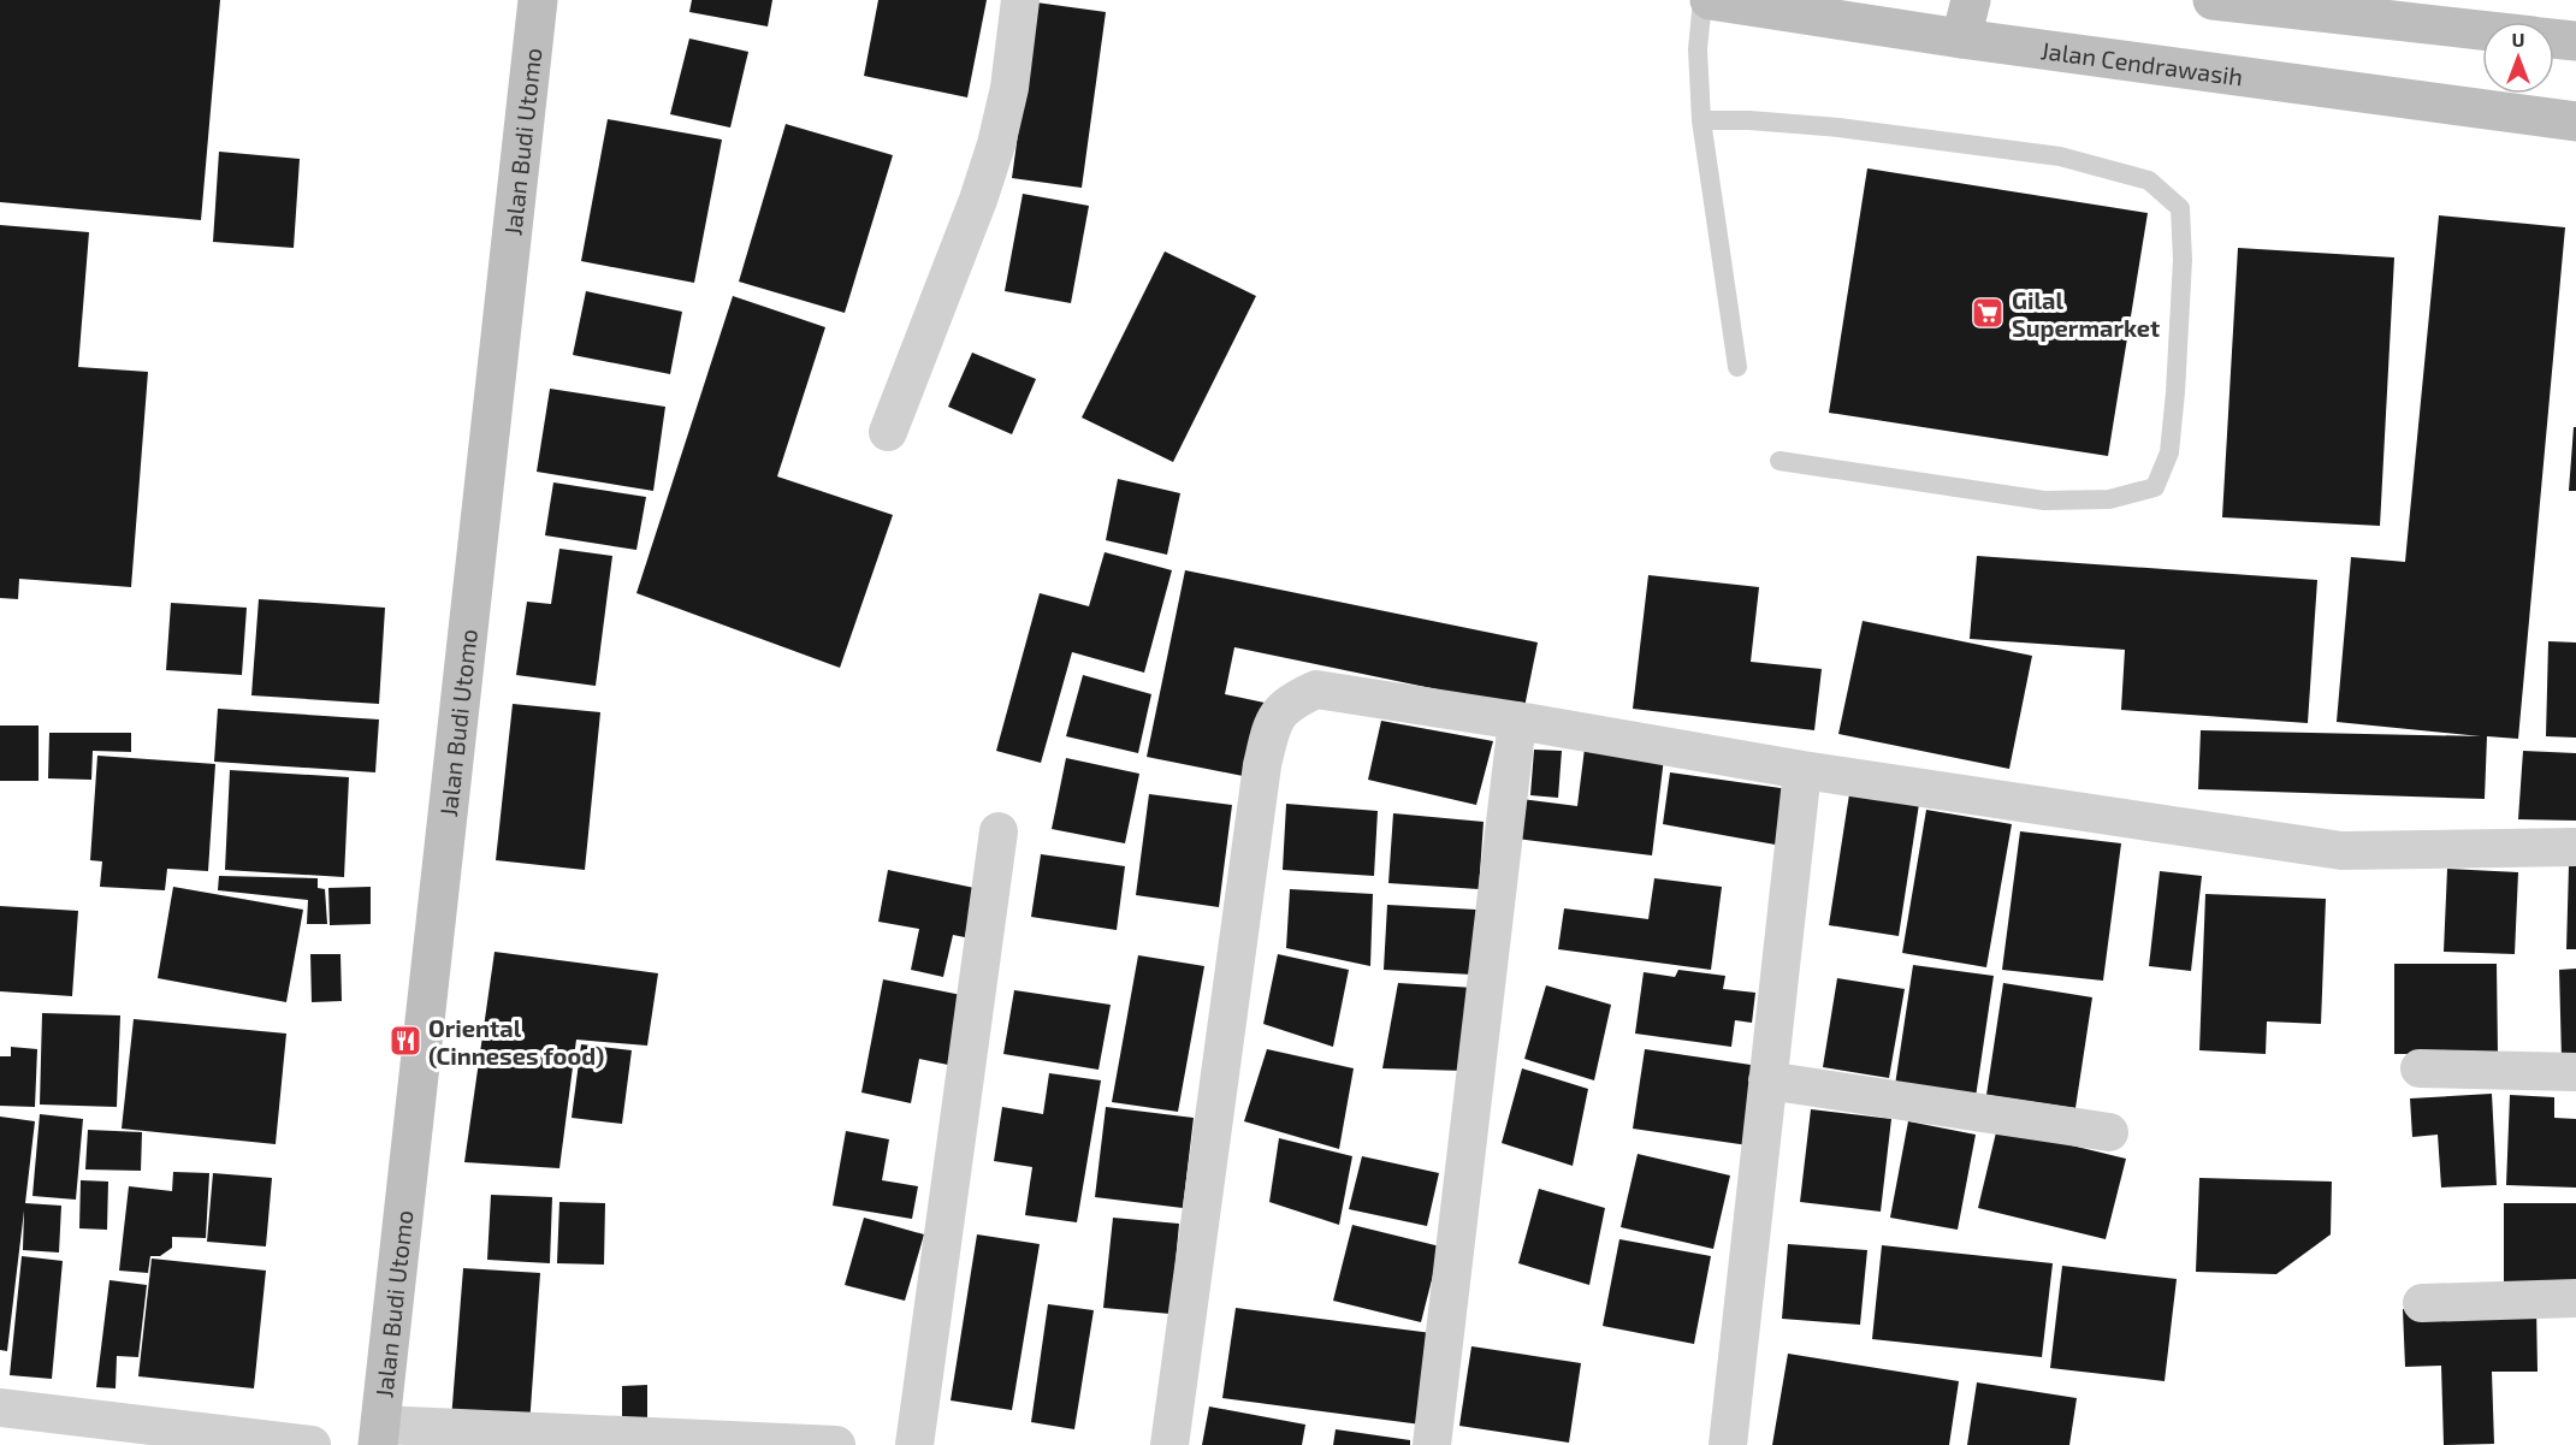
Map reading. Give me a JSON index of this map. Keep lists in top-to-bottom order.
{
  "streets": {
    "street": ["Jalan Cendrawasih", "Jalan Budi Utomo"]
  },
  "places": {
    "supermarket": ["Gilal Supermarket"],
    "restaurant": ["Oriental (Cinneses food)"]
  },
  "north": "top"
}
